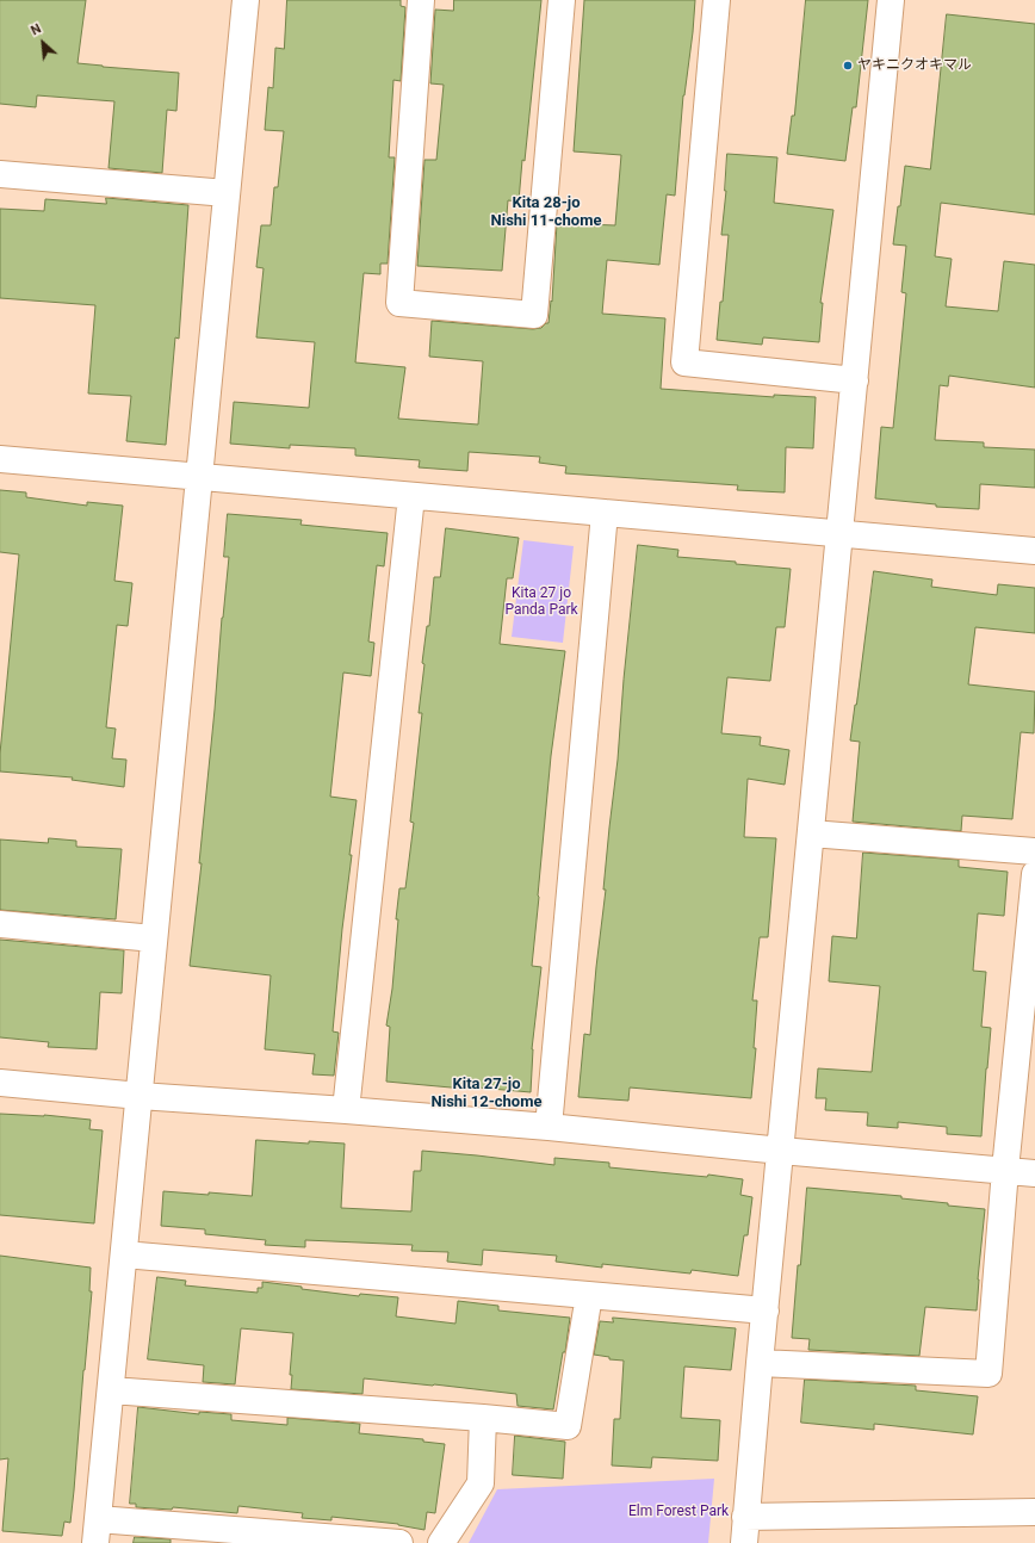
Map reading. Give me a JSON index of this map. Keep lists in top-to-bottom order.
{
  "districts": ["Kita 28-jo Nishi 11-chome", "Kita 27-jo Nishi 12-chome"],
  "parks": ["Kita 27 jo Panda Park", "Elm Forest Park"],
  "places": ["ヤキニクオキマル"],
  "north": "top left"
}
